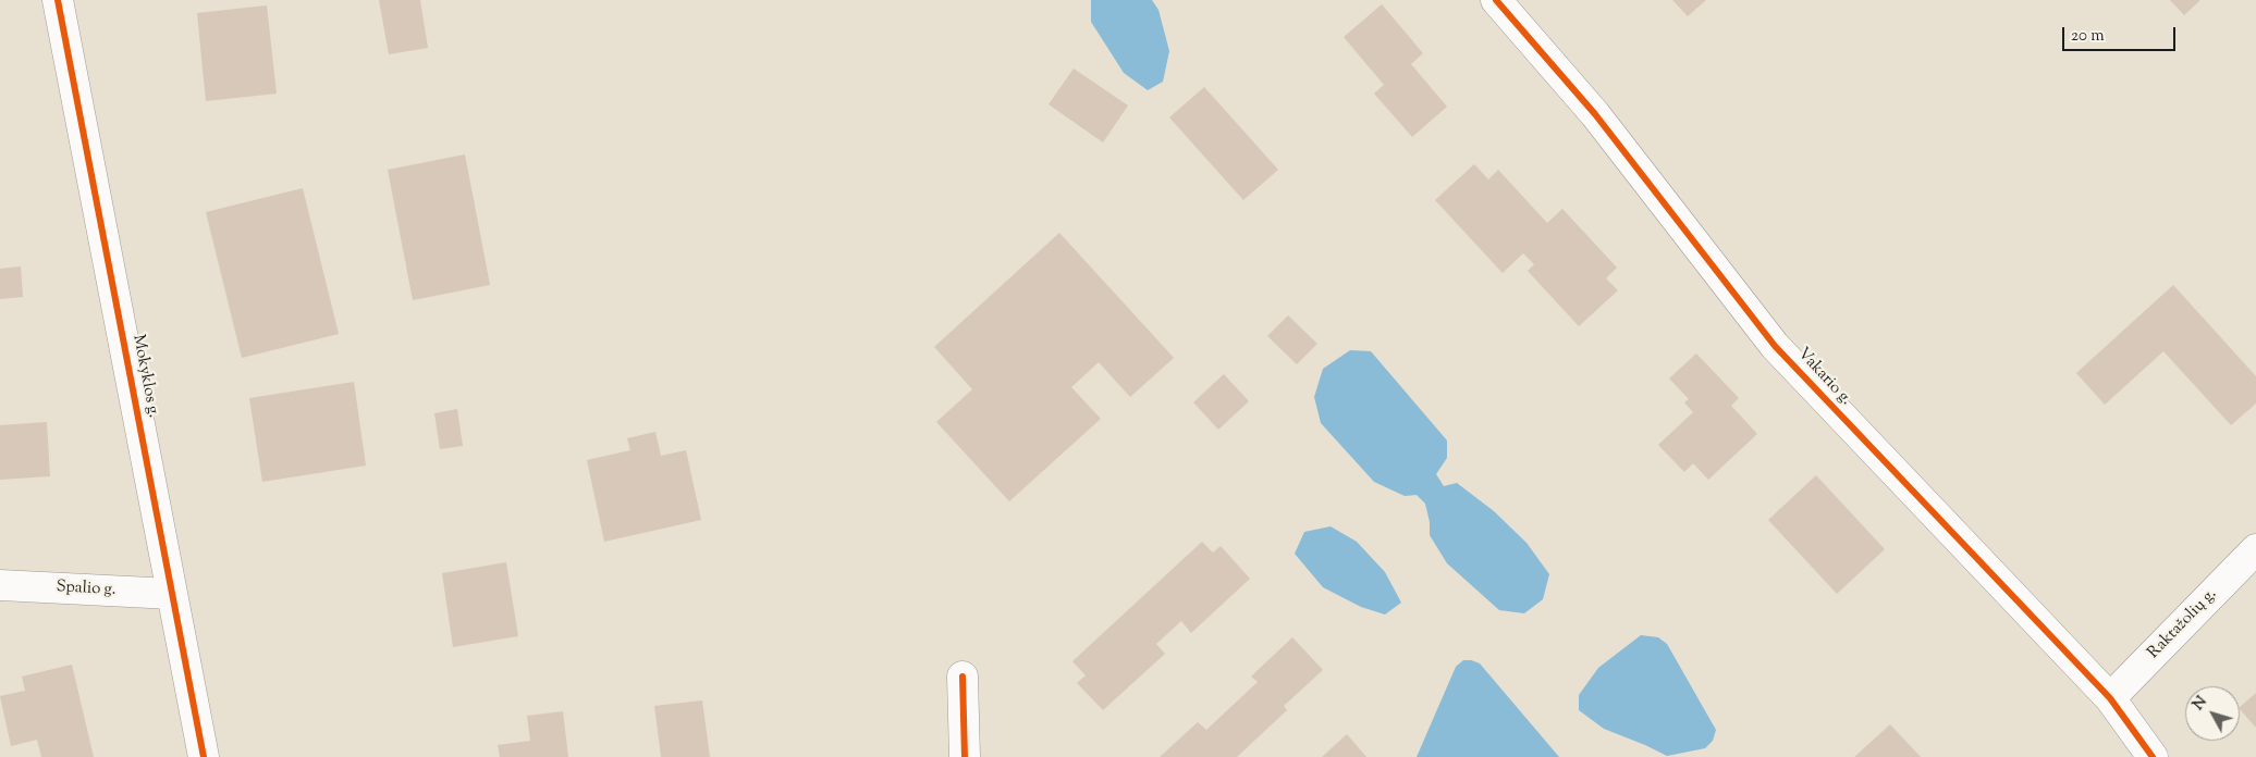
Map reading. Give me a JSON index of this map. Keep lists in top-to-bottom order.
{
  "streets": {
    "street": [
      "Mokyklos g.",
      "Vakario g.",
      "Spalio g.",
      "Raktažolių g."
    ]
  },
  "crossings": [
    ["Mokyklos g.", "Spalio g."],
    ["Vakario g.", "Raktažolių g."]
  ],
  "scale_bar": "20 m",
  "north": "top left"
}
